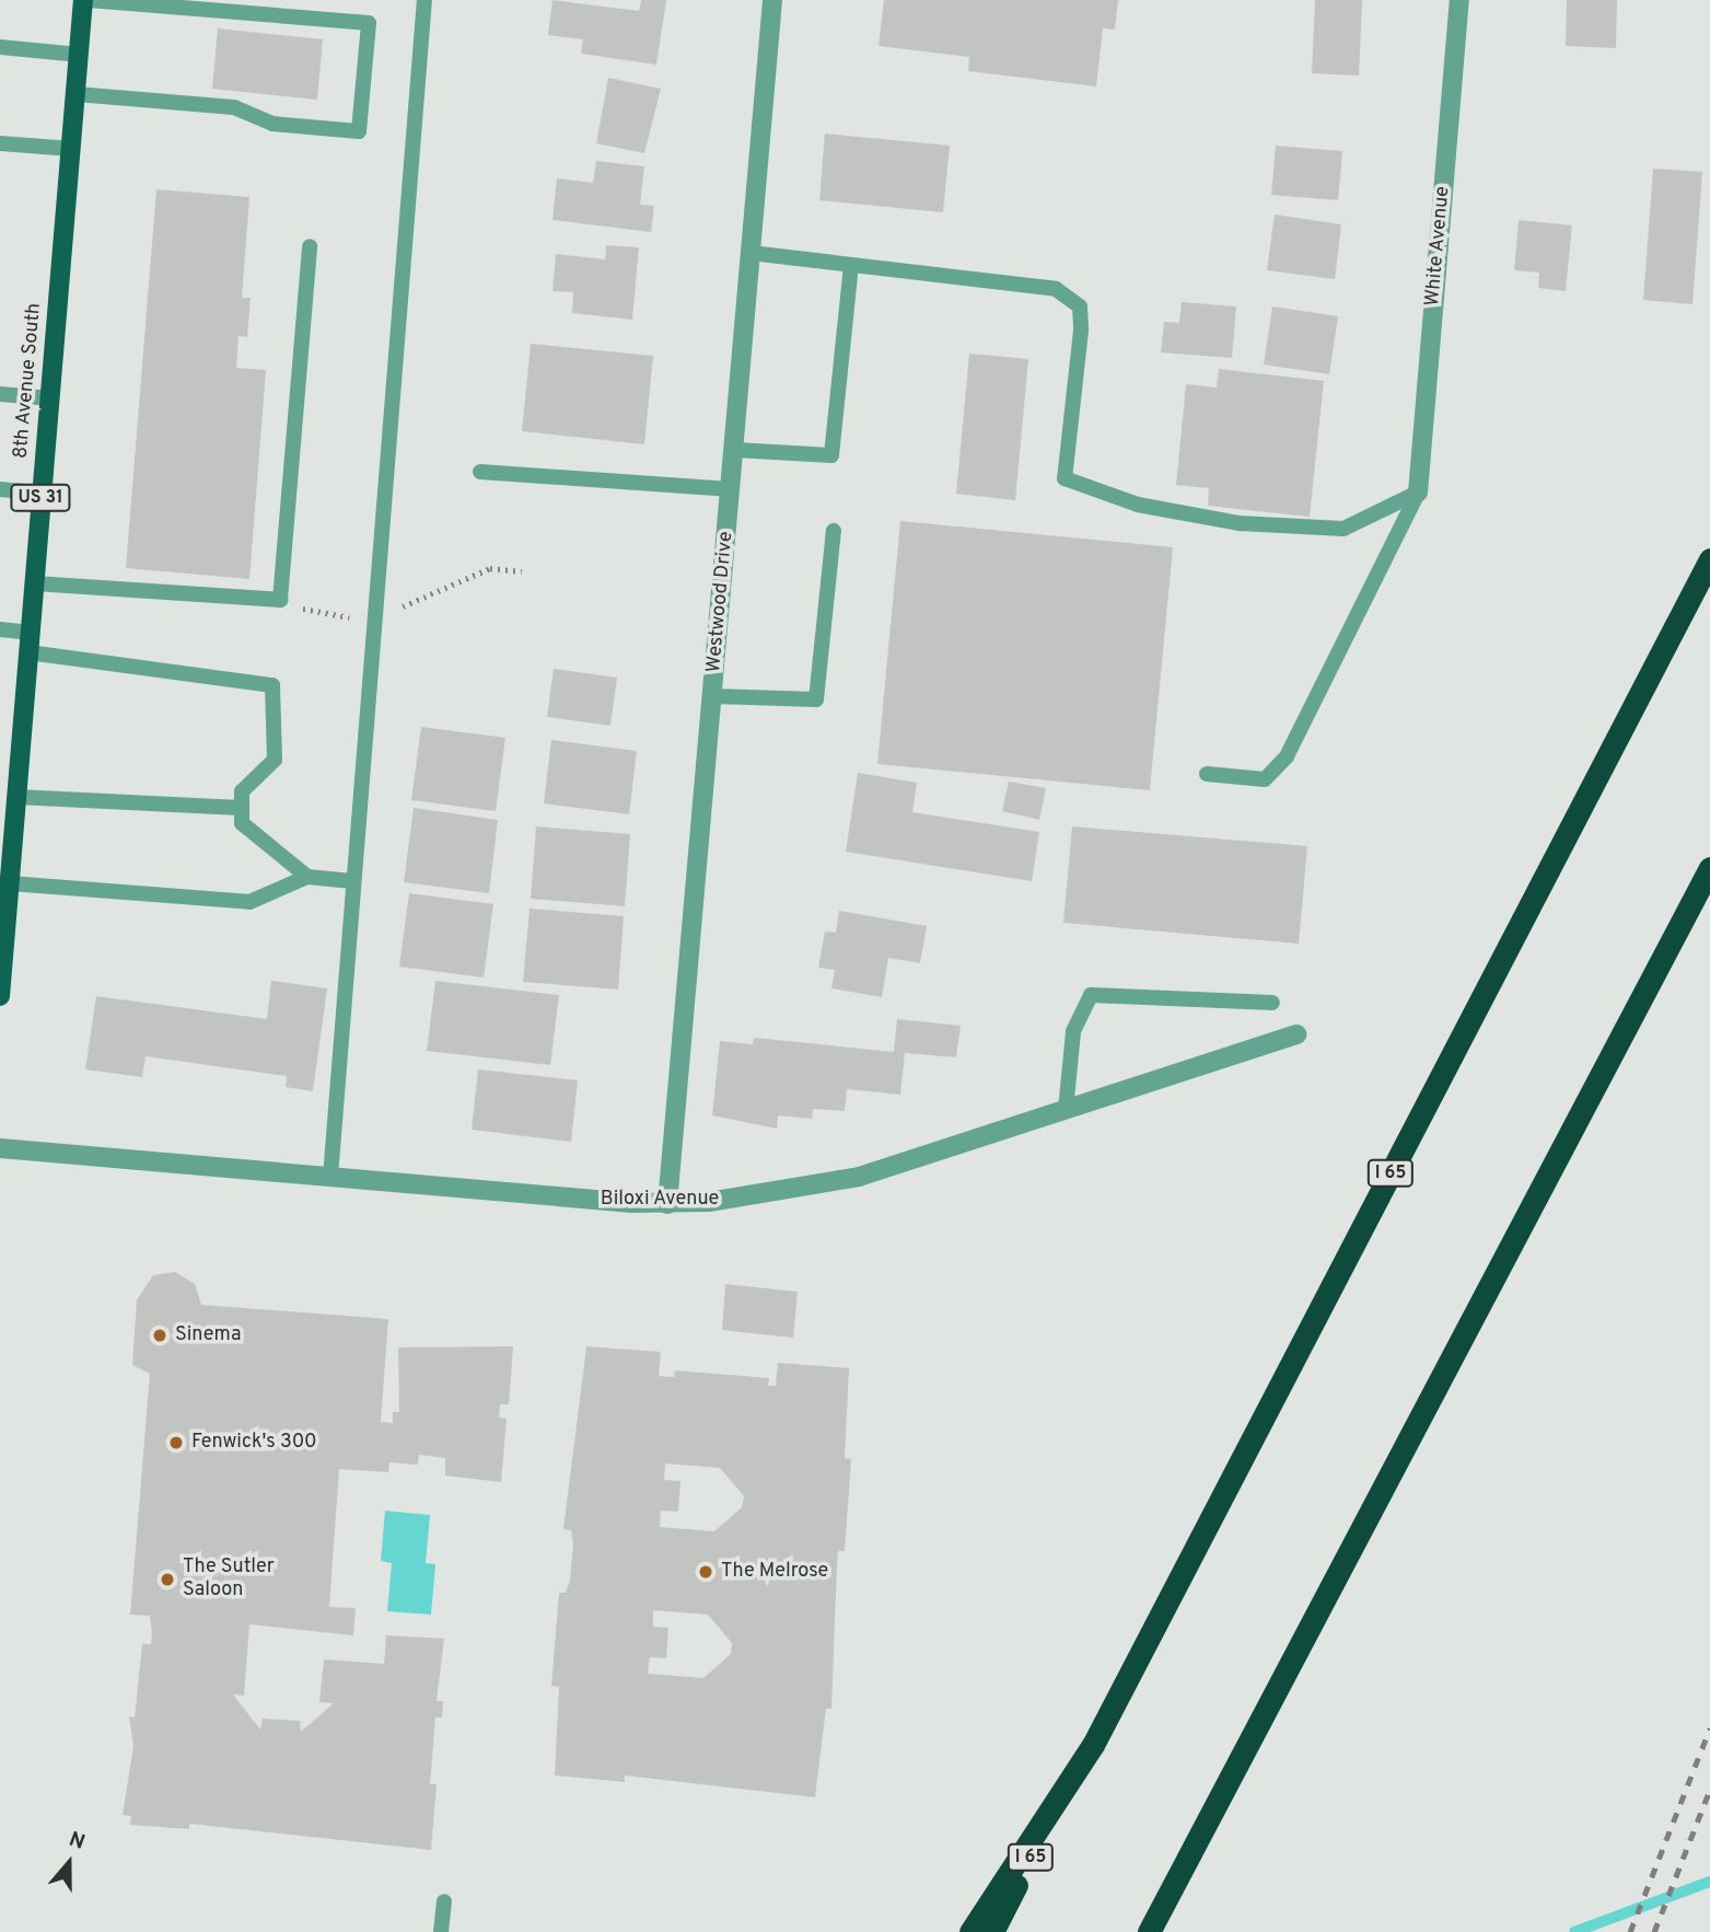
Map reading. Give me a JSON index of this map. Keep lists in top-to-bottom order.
{
  "streets": {
    "highway": ["I 65"],
    "main road": ["8th Avenue South", "US 31"],
    "street": ["White Avenue", "Westwood Drive", "Biloxi Avenue"]
  },
  "crossings": [
    ["Westwood Drive", "Biloxi Avenue"]
  ],
  "places": [
    "Sinema",
    "Fenwick's 300",
    "The Melrose",
    "The Sutler Saloon"
  ],
  "north": "top"
}
